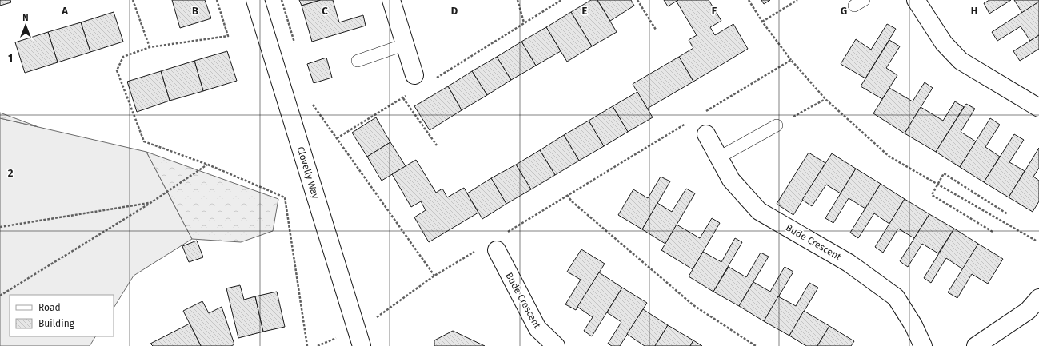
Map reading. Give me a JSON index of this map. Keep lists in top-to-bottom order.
{
  "streets": {
    "street": ["Clovelly Way", "Bude Crescent"]
  },
  "legend": ["Road", "Building"],
  "north": "top",
  "grid": {
    "columns": [
      "A",
      "B",
      "C",
      "D",
      "E",
      "F",
      "G",
      "H"
    ],
    "rows": ["1", "2"]
  }
}
